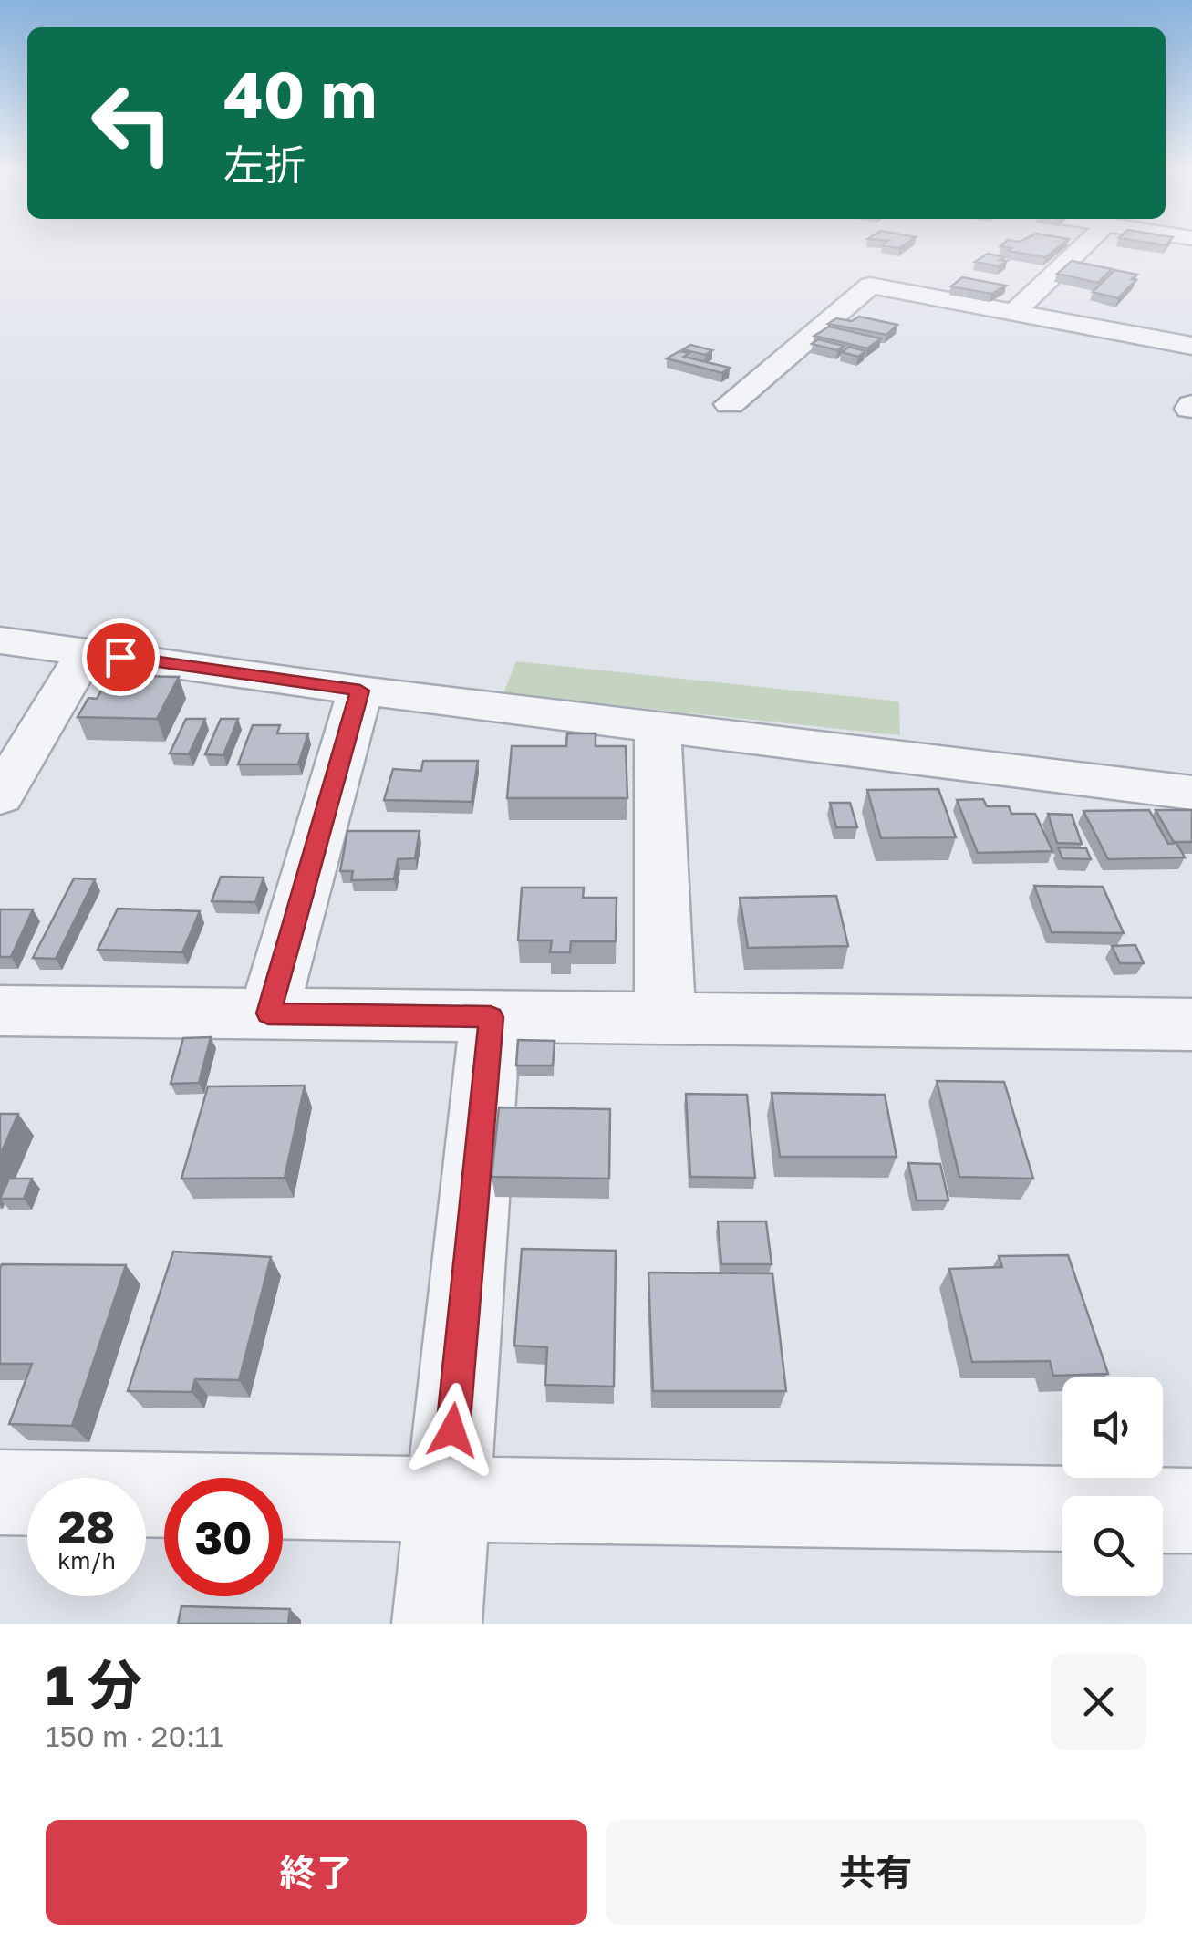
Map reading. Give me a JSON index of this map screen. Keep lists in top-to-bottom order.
{
  "page": {
    "turn": ["40 m", "左折"],
    "speed": "28 km/h",
    "limit": "30",
    "heading": ["1 分", "150 m · 20:11"],
    "buttons": ["終了", "共有"]
  }
}
